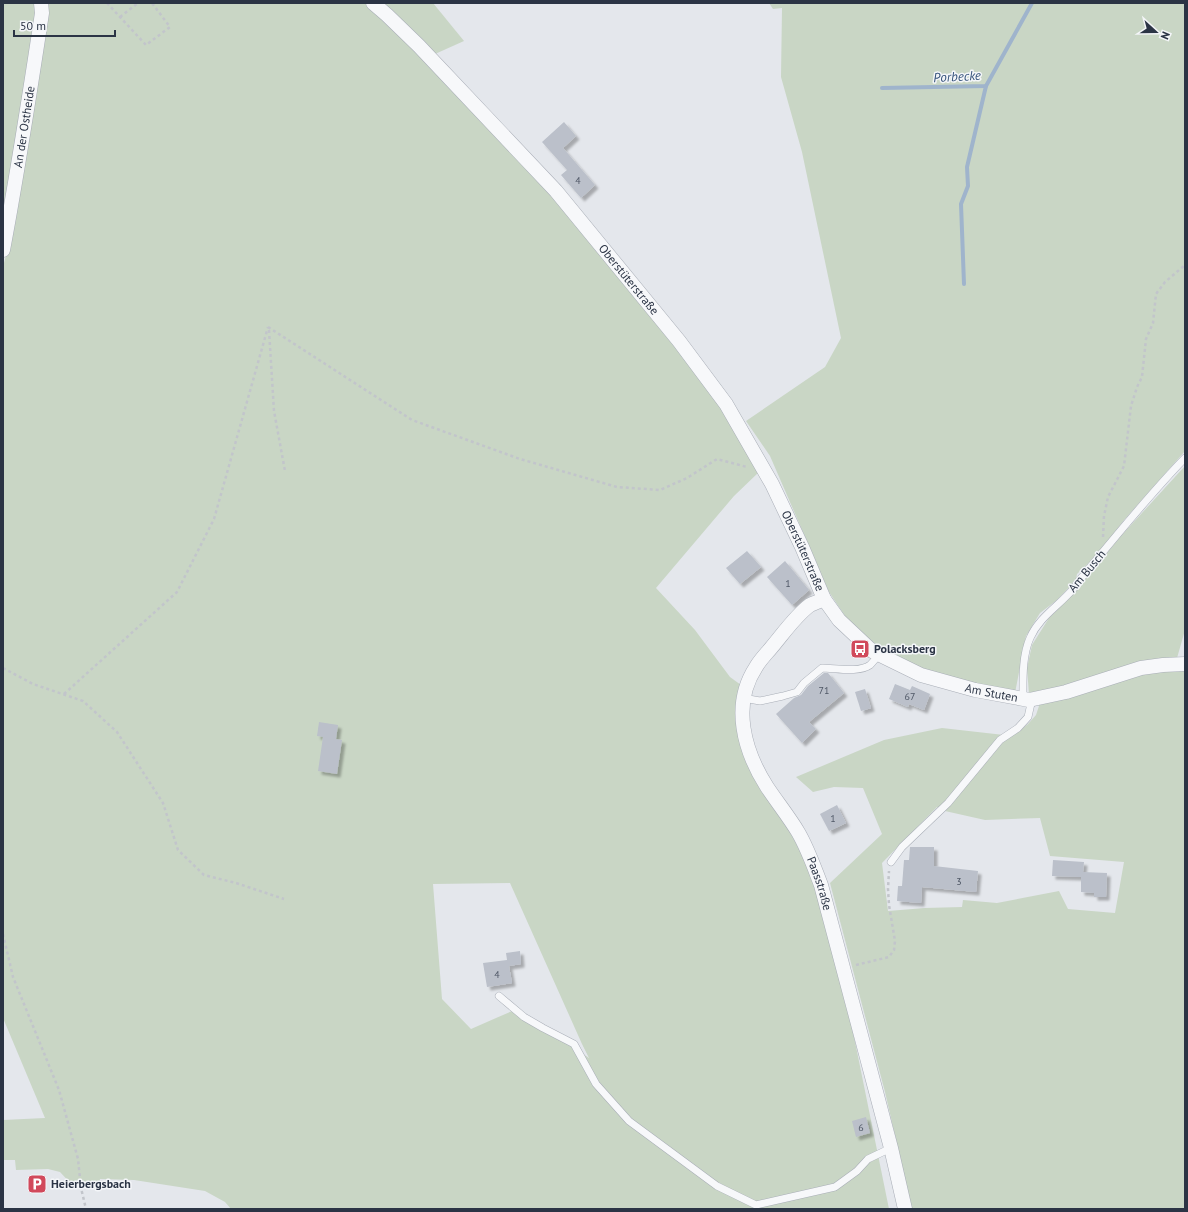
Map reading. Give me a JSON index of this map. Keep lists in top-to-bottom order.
{
  "streets": {
    "street": [
      "An der Ostheide",
      "Oberstüterstraße",
      "Am Stuten",
      "Paasstraße"
    ],
    "lane": ["Am Busch"]
  },
  "crossings": [
    ["Oberstüterstraße", "Am Stuten"],
    ["Oberstüterstraße", "Paasstraße"],
    ["Am Busch", "Am Stuten"],
    ["Am Stuten", "Paasstraße"]
  ],
  "water": ["Porbecke"],
  "places": {
    "bus stop": ["Polacksberg"],
    "parking": ["Heierbergsbach"]
  },
  "house_numbers": [
    "4",
    "1",
    "71",
    "67",
    "1",
    "3",
    "4",
    "6"
  ],
  "scale_bar": "50 m",
  "north": "right"
}
